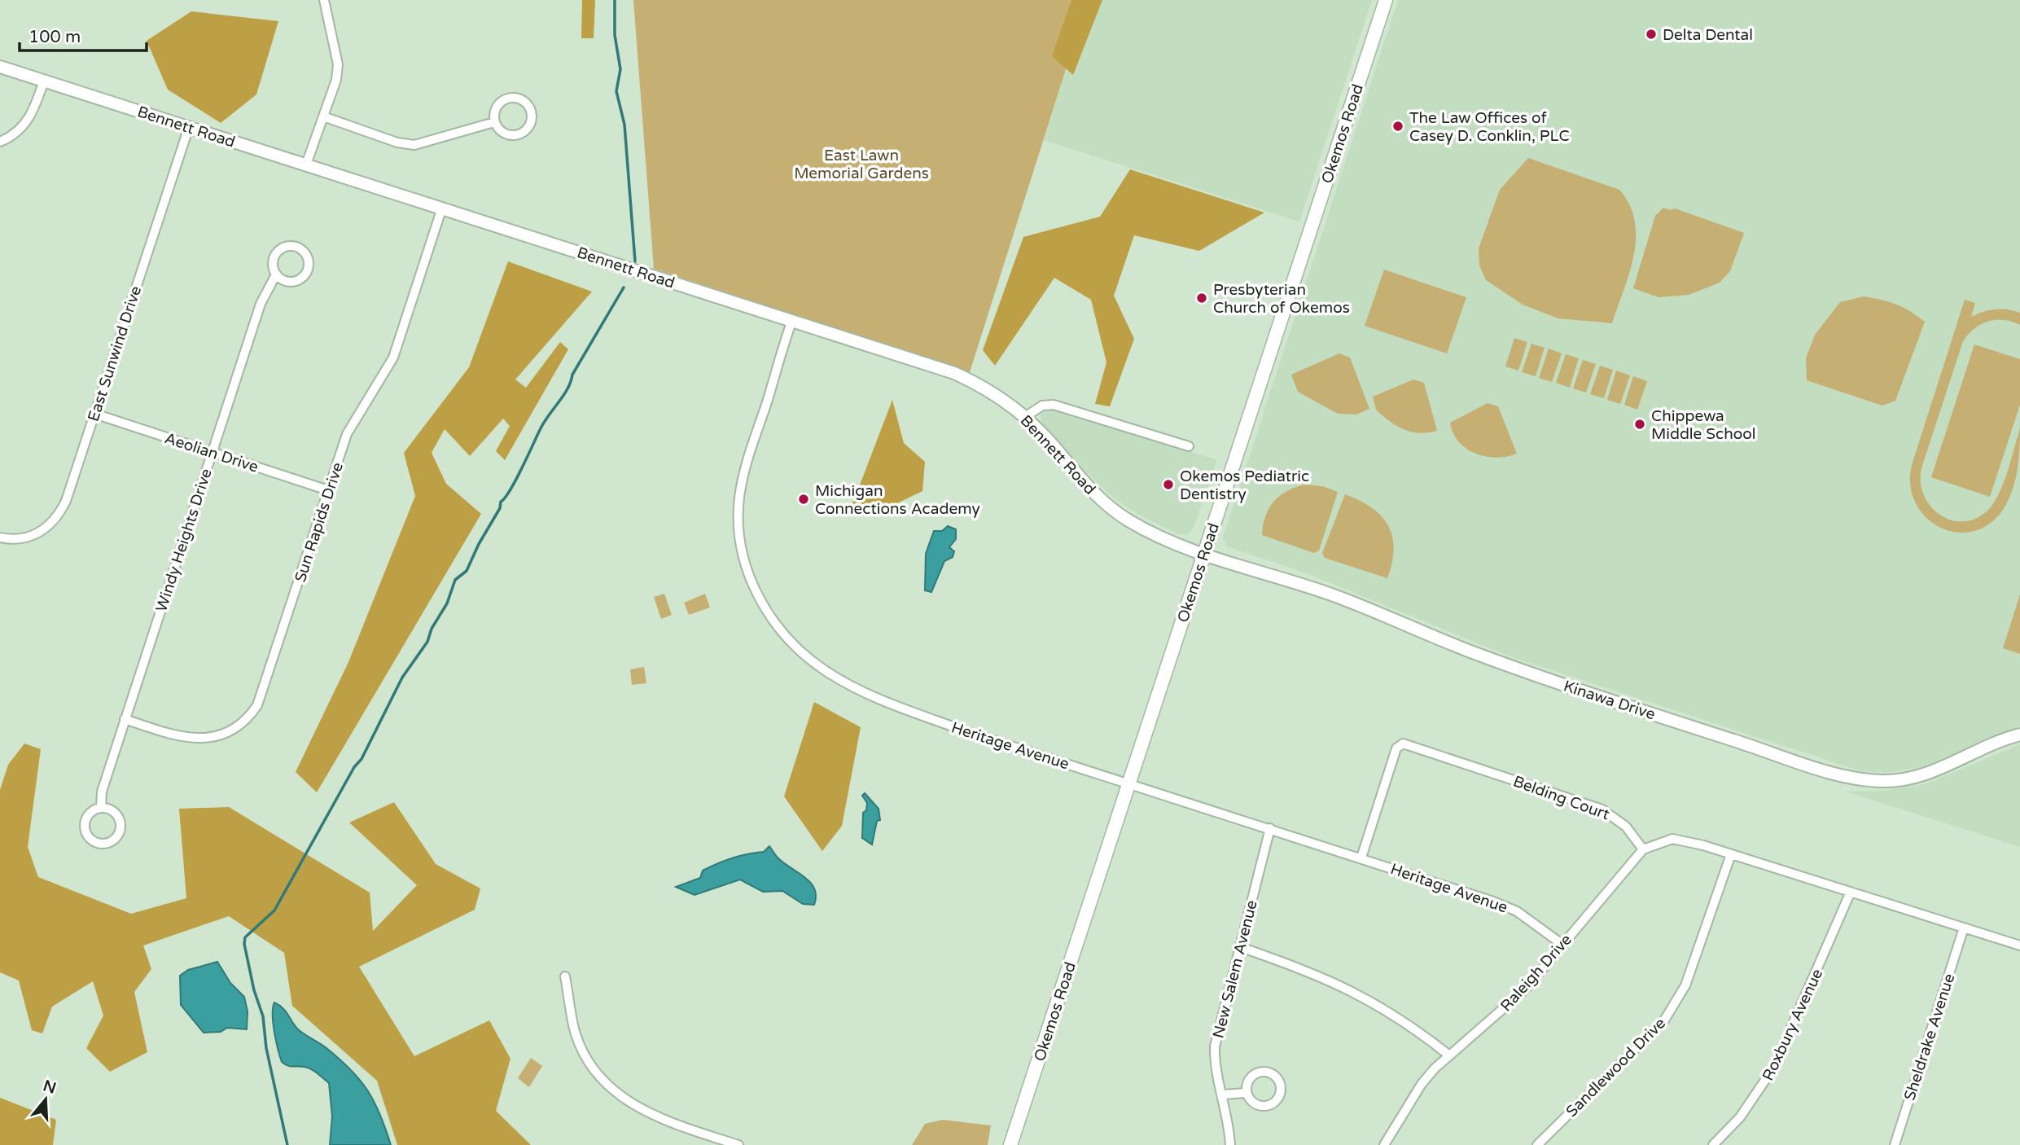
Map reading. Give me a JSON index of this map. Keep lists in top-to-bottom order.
{
  "streets": {
    "main road": ["Okemos Road"],
    "street": [
      "Bennett Road",
      "East Sunwind Drive",
      "Aeolian Drive",
      "Sun Rapids Drive",
      "Windy Heights Drive",
      "Kinawa Drive",
      "Heritage Avenue",
      "Belding Court",
      "New Salem Avenue",
      "Raleigh Drive",
      "Roxbury Avenue",
      "Sheldrake Avenue",
      "Sandlewood Drive"
    ]
  },
  "crossings": [
    ["Bennett Road", "Okemos Road"],
    ["Bennett Road", "East Sunwind Drive"],
    ["Bennett Road", "Sun Rapids Drive"],
    ["Bennett Road", "Kinawa Drive"],
    ["Bennett Road", "Heritage Avenue"],
    ["Okemos Road", "Kinawa Drive"],
    ["Okemos Road", "Heritage Avenue"],
    ["East Sunwind Drive", "Aeolian Drive"],
    ["Aeolian Drive", "Sun Rapids Drive"],
    ["Aeolian Drive", "Windy Heights Drive"],
    ["Sun Rapids Drive", "Windy Heights Drive"],
    ["Heritage Avenue", "Belding Court"],
    ["Heritage Avenue", "New Salem Avenue"],
    ["Heritage Avenue", "Raleigh Drive"],
    ["Belding Court", "Raleigh Drive"]
  ],
  "parks": ["East Lawn Memorial Gardens"],
  "places": [
    "Delta Dental",
    "The Law Offices of Casey D. Conklin, PLC",
    "Presbyterian Church of Okemos",
    "Chippewa Middle School",
    "Okemos Pediatric Dentistry",
    "Michigan Connections Academy"
  ],
  "scale_bar": "100 m",
  "north": "top"
}
